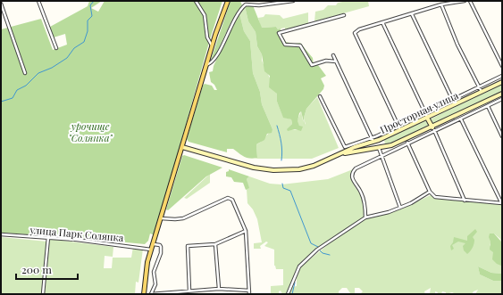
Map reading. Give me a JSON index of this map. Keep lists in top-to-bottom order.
{
  "streets": {
    "main road": ["Просторная улица"],
    "street": ["улица Парк Солянка"]
  },
  "parks": ["урочище \"Солянка\""],
  "scale_bar": "200 m"
}
